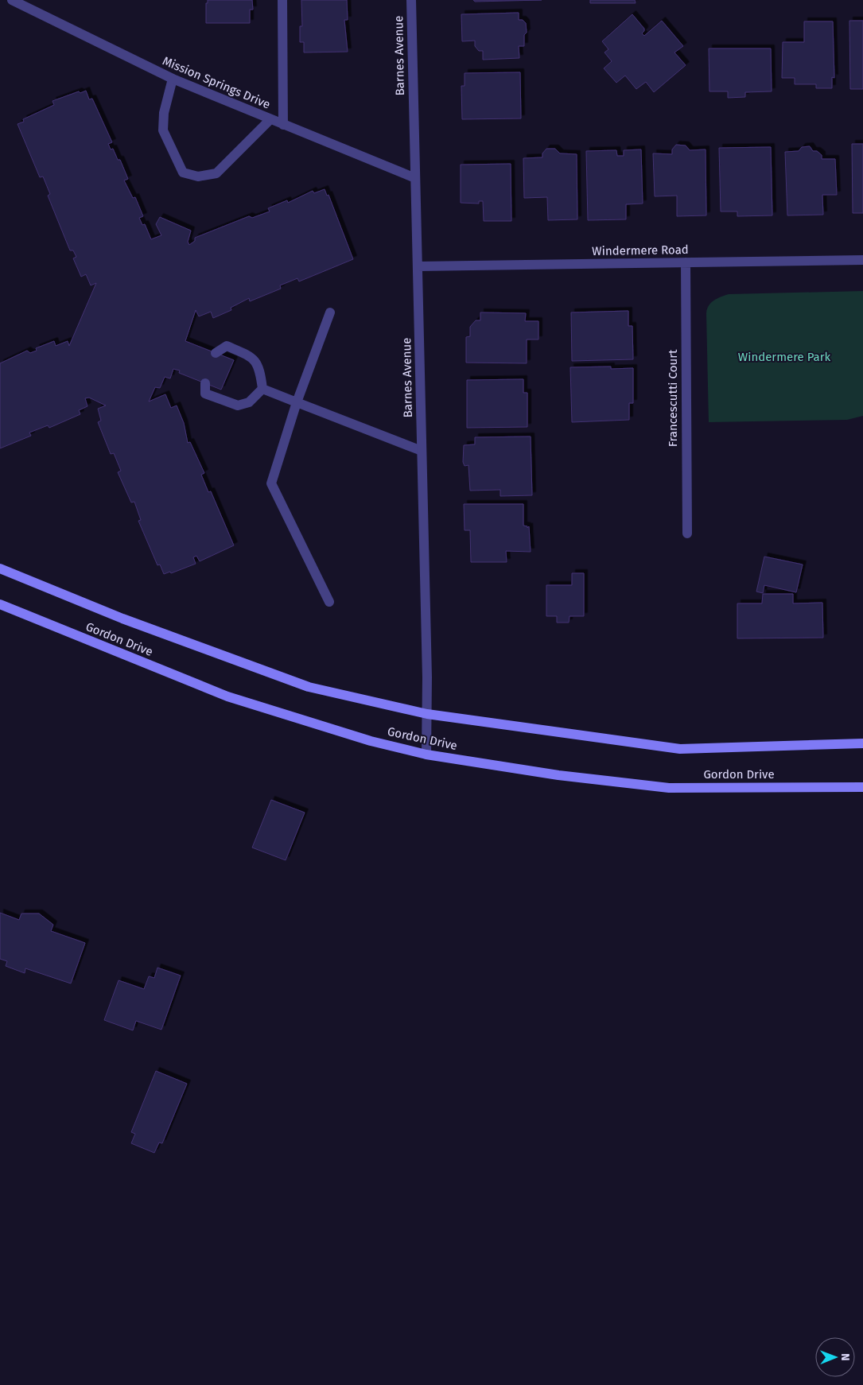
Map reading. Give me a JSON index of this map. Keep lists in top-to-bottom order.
{
  "streets": {
    "main road": ["Gordon Drive"],
    "street": [
      "Barnes Avenue",
      "Mission Springs Drive",
      "Windermere Road",
      "Francescutti Court"
    ]
  },
  "crossings": [
    ["Barnes Avenue", "Mission Springs Drive"],
    ["Barnes Avenue", "Windermere Road"],
    ["Barnes Avenue", "Gordon Drive"],
    ["Windermere Road", "Francescutti Court"]
  ],
  "parks": ["Windermere Park"],
  "north": "right"
}
